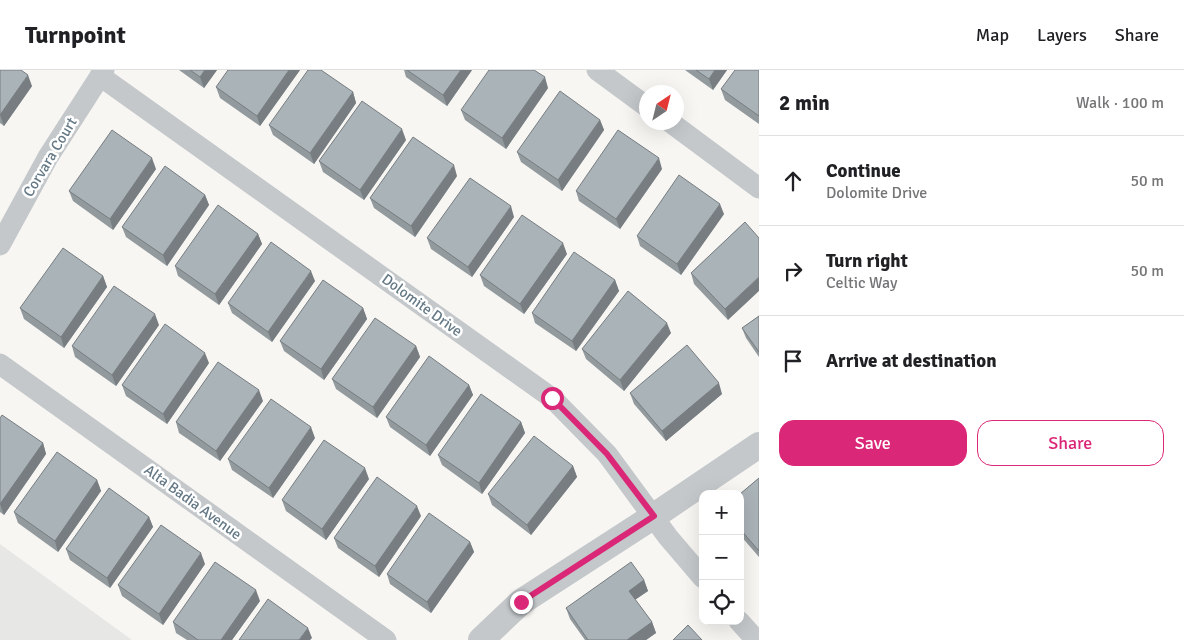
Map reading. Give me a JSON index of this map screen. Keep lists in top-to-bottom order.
{
  "streets": {
    "street": ["Corvara Court", "Dolomite Drive", "Alta Badia Avenue"]
  },
  "crossings": [
    ["Corvara Court", "Dolomite Drive"]
  ],
  "north": "top right",
  "page": {
    "header": "Turnpoint",
    "nav": ["Map", "Layers", "Share"],
    "heading": ["2 min", "Walk · 100 m"],
    "list": [
      ["Continue", "Dolomite Drive", "50 m"],
      ["Turn right", "Celtic Way", "50 m"],
      "Arrive at destination"
    ],
    "buttons": ["Save", "Share"],
    "map_buttons": ["+", "−"]
  }
}
